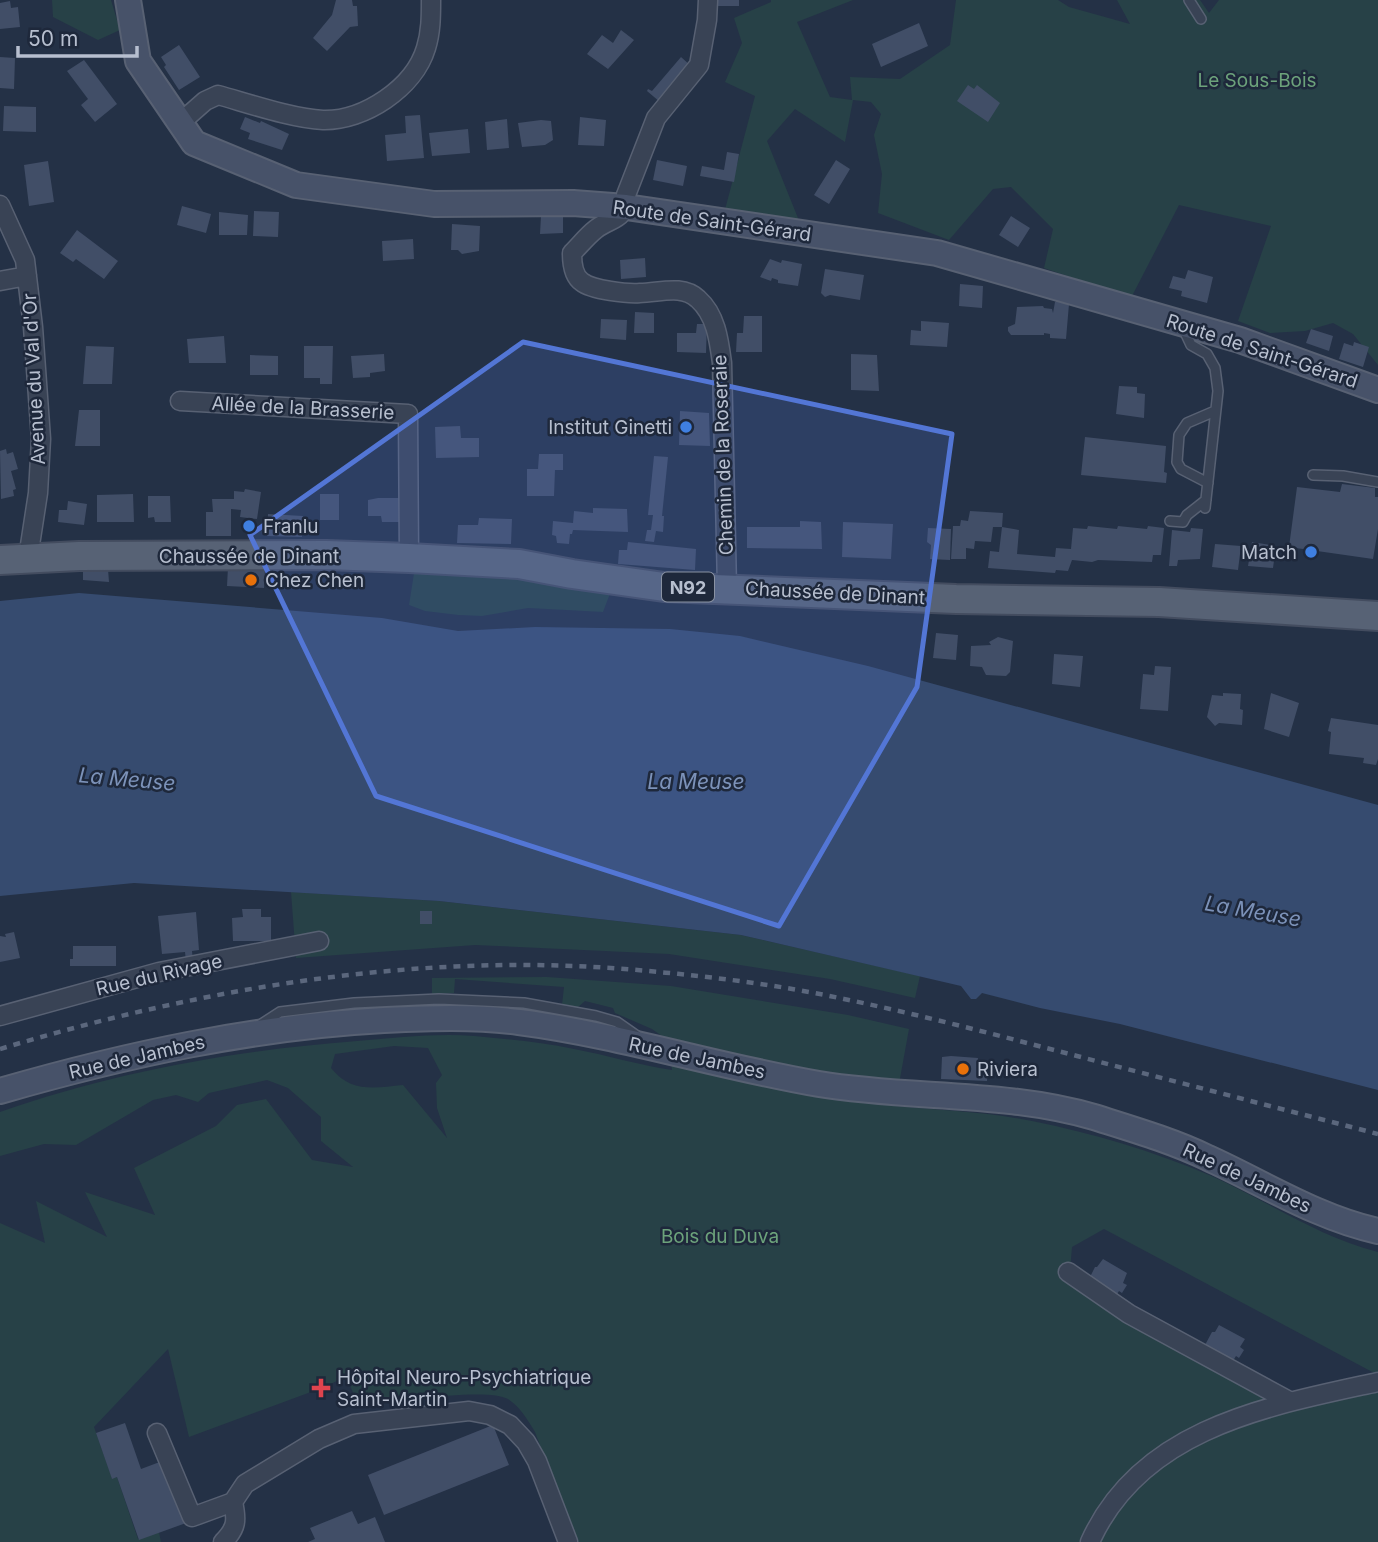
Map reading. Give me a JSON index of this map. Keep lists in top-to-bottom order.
{
  "streets": {
    "main road": [
      "Route de Saint-Gérard",
      "Chaussée de Dinant",
      "N92",
      "Rue de Jambes"
    ],
    "street": [
      "Avenue du Val d'Or",
      "Allée de la Brasserie",
      "Chemin de la Roseraie",
      "Rue du Rivage"
    ]
  },
  "crossings": [
    ["Route de Saint-Gérard", "Chemin de la Roseraie"],
    ["Avenue du Val d'Or", "Chaussée de Dinant"],
    ["Allée de la Brasserie", "Chaussée de Dinant"],
    ["Chemin de la Roseraie", "Chaussée de Dinant"]
  ],
  "water": ["La Meuse"],
  "parks": ["Le Sous-Bois", "Bois du Duva"],
  "places": {
    "other": [
      "Institut Ginetti",
      "Franlu",
      "Match",
      "Chez Chen",
      "Riviera"
    ],
    "health": ["Hôpital Neuro-Psychiatrique Saint-Martin"]
  },
  "scale_bar": "50 m"
}
